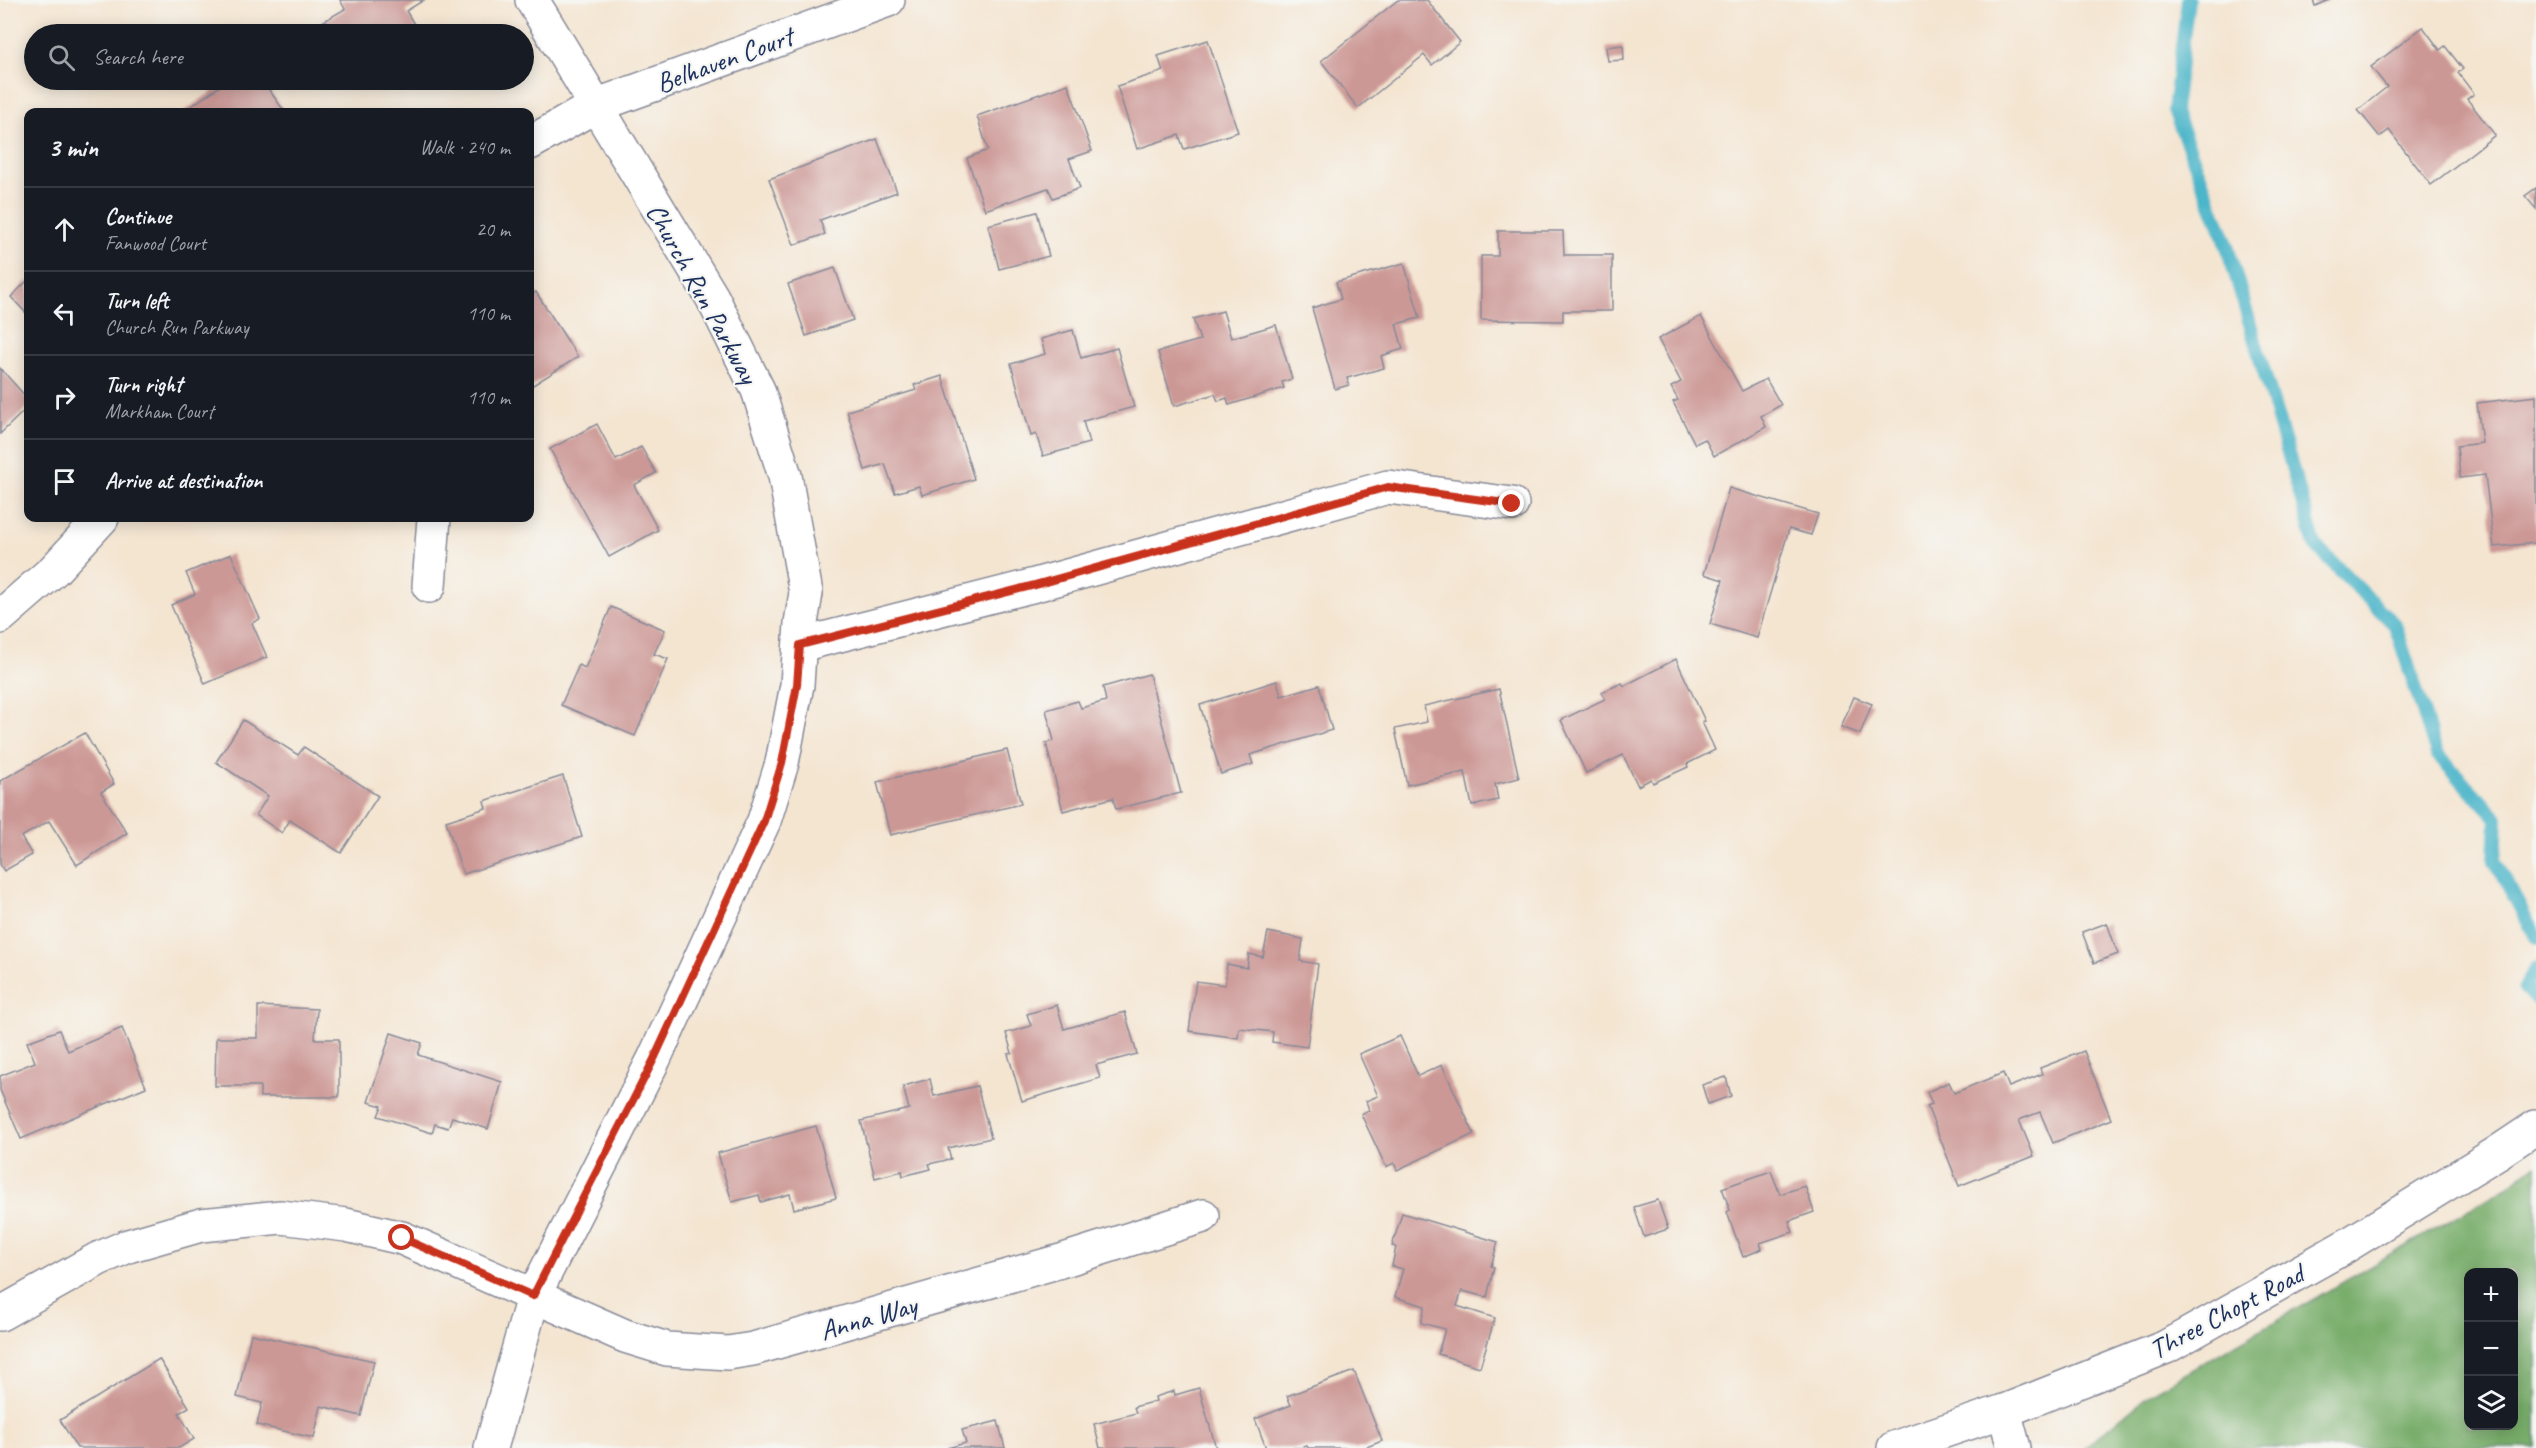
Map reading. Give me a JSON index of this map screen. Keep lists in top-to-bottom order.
{
  "streets": {
    "street": [
      "Belhaven Court",
      "Church Run Parkway",
      "Three Chopt Road",
      "Anna Way"
    ]
  },
  "crossings": [
    ["Belhaven Court", "Church Run Parkway"],
    ["Church Run Parkway", "Anna Way"]
  ],
  "page": {
    "search": "Search here",
    "heading": ["3 min", "Walk · 240 m"],
    "list": [
      ["Continue", "Fanwood Court", "20 m"],
      ["Turn left", "Church Run Parkway", "110 m"],
      ["Turn right", "Markham Court", "110 m"],
      "Arrive at destination"
    ],
    "map_buttons": ["+", "−"]
  }
}
